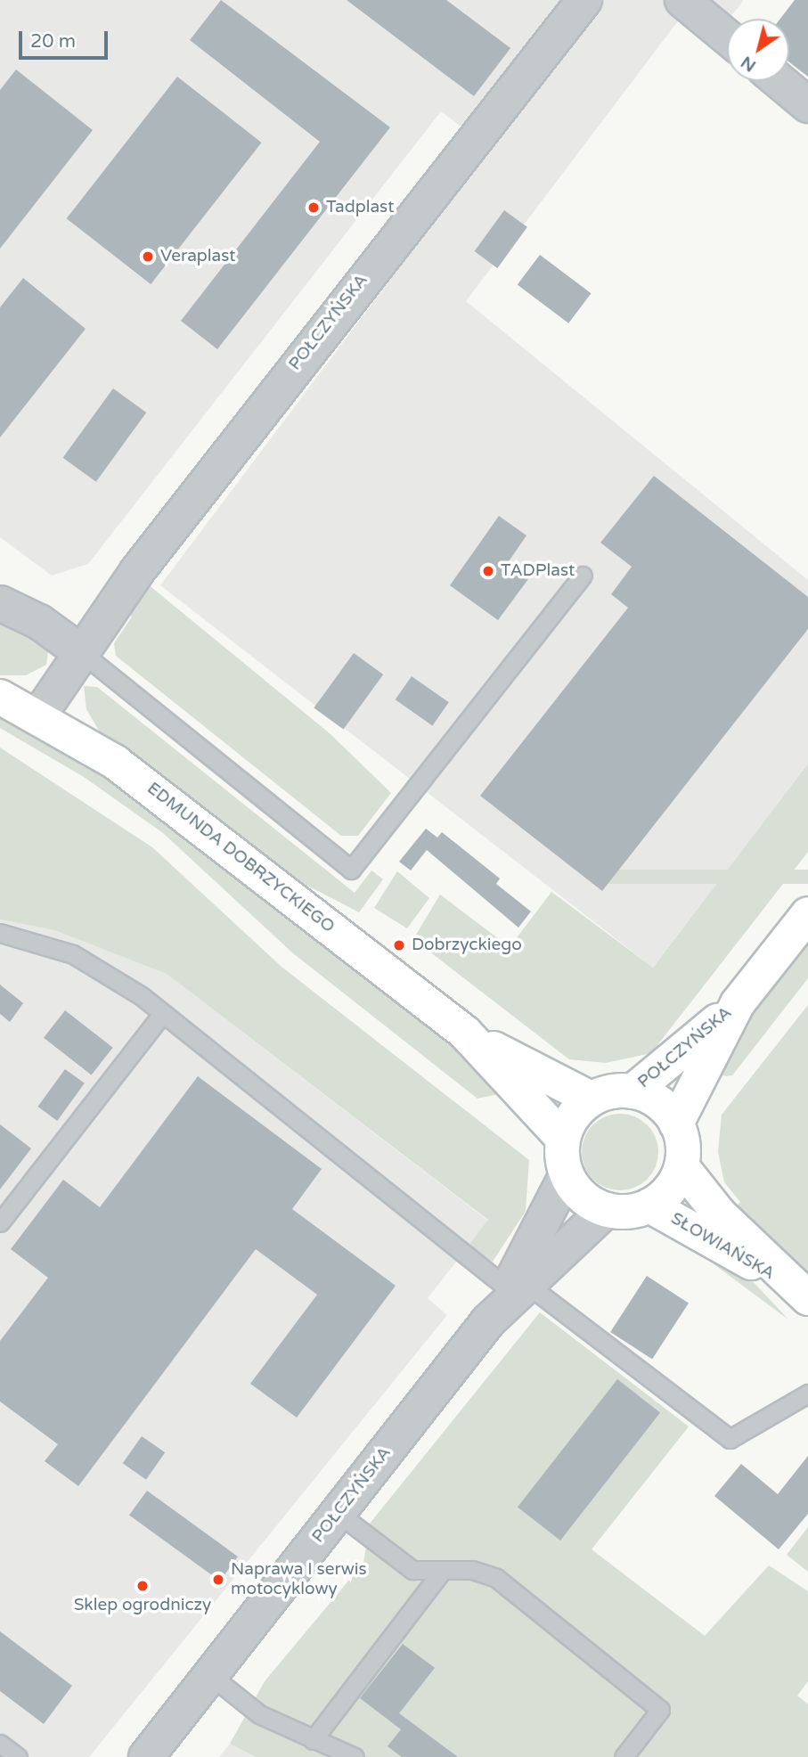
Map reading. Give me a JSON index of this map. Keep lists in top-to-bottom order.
{
  "streets": {
    "main road": ["POŁCZYŃSKA", "EDMUNDA DOBRZYCKIEGO", "SŁOWIAŃSKA"]
  },
  "crossings": [
    ["POŁCZYŃSKA", "EDMUNDA DOBRZYCKIEGO"],
    ["POŁCZYŃSKA", "SŁOWIAŃSKA"],
    ["EDMUNDA DOBRZYCKIEGO", "SŁOWIAŃSKA"]
  ],
  "places": [
    "Tadplast",
    "Veraplast",
    "TADPlast",
    "Dobrzyckiego",
    "Naprawa I serwis motocyklowy",
    "Sklep ogrodniczy"
  ],
  "scale_bar": "20 m",
  "north": "bottom left"
}
